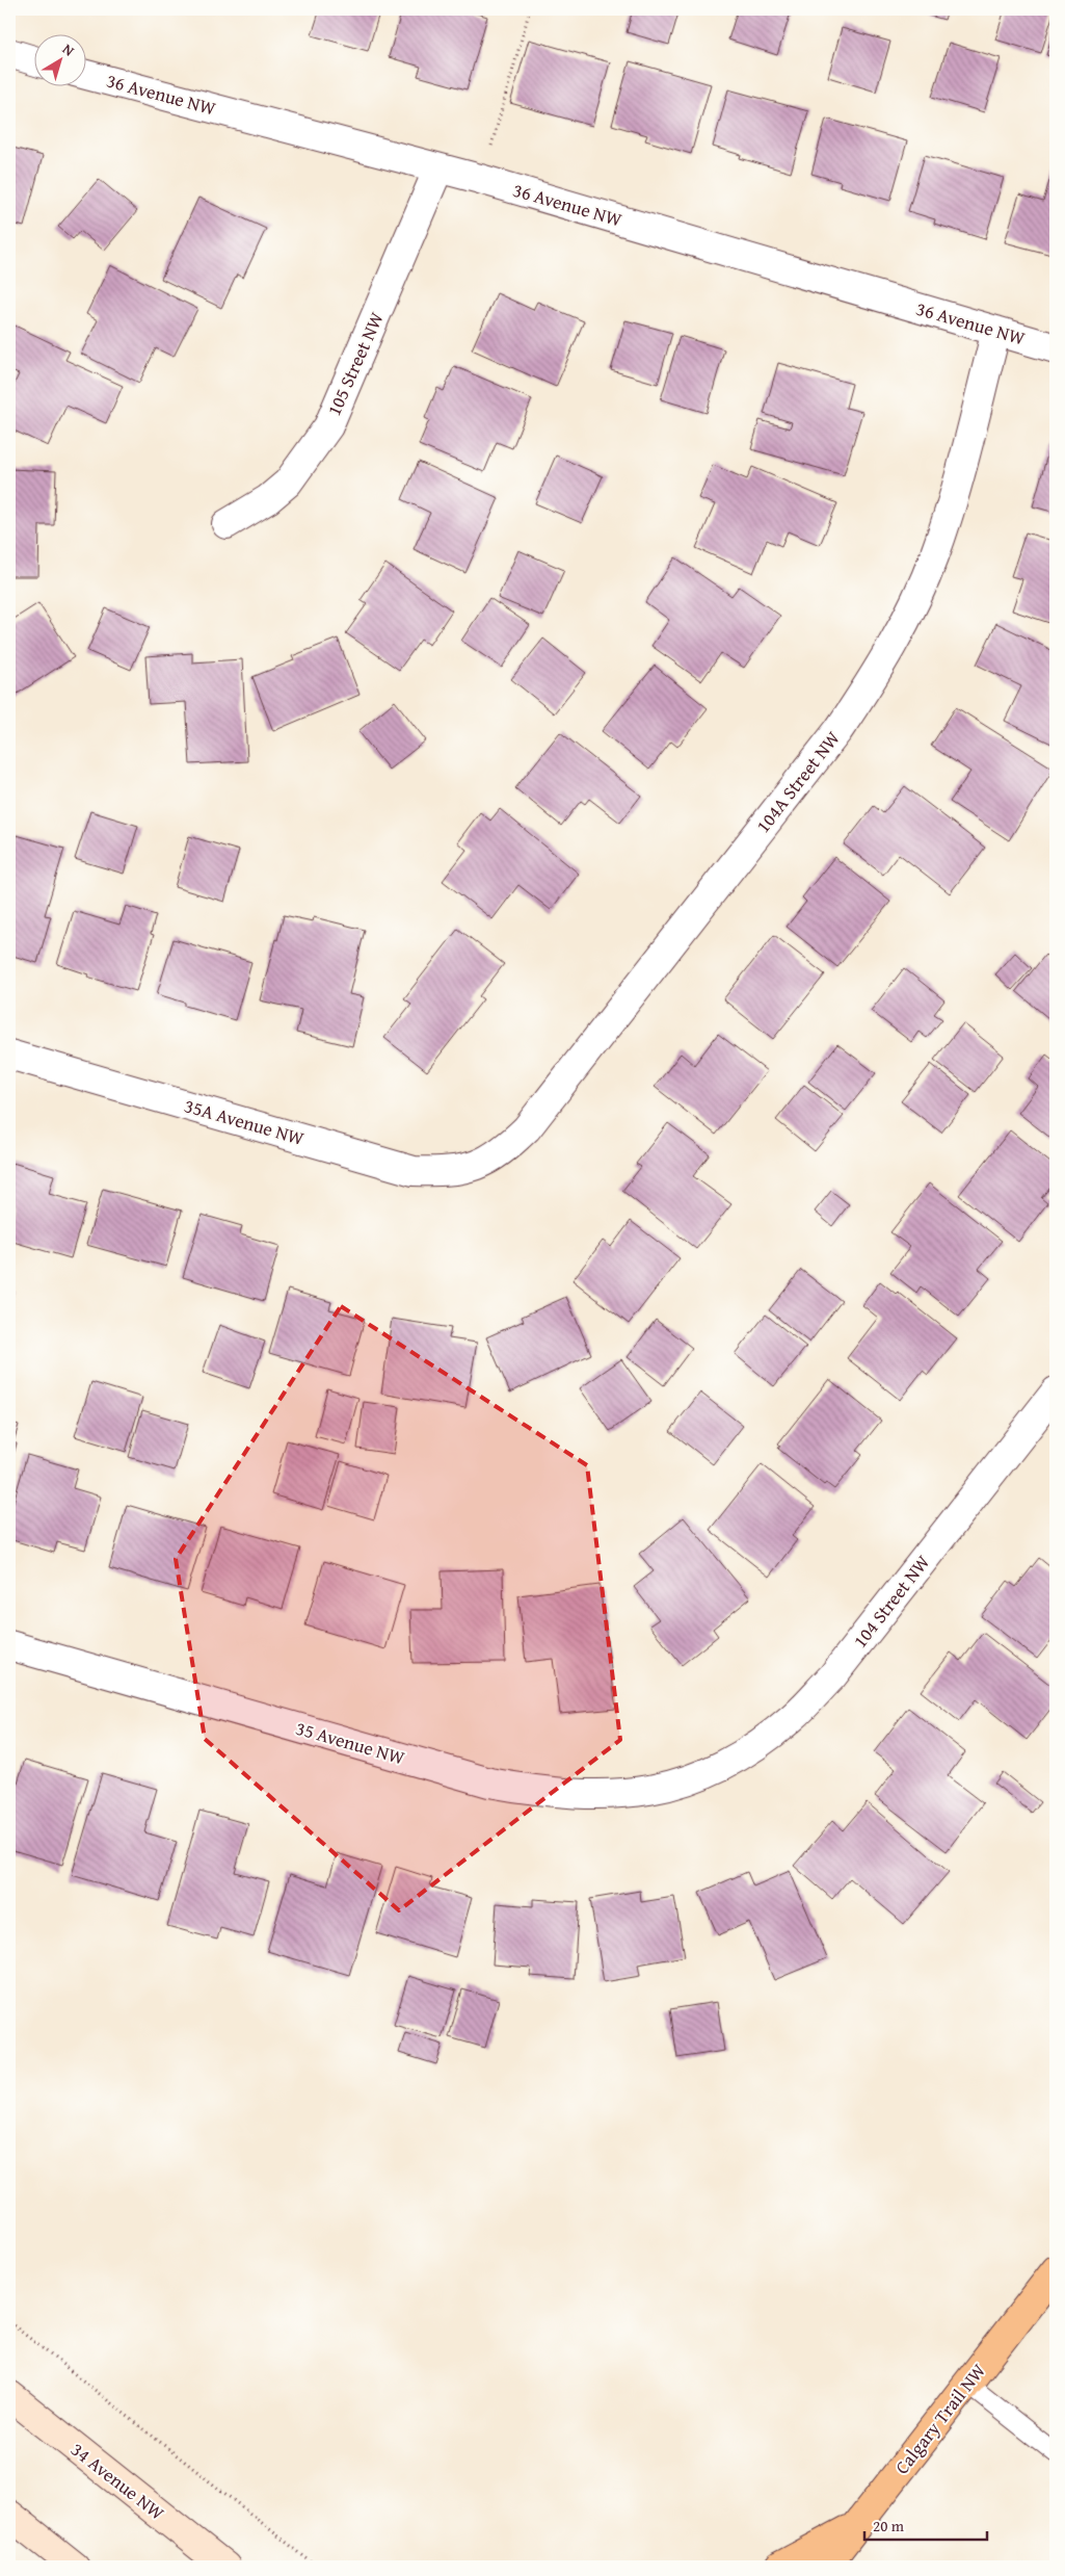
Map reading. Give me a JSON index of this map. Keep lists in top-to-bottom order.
{
  "streets": {
    "highway": ["Calgary Trail NW"],
    "main road": ["34 Avenue NW"],
    "street": [
      "36 Avenue NW",
      "105 Street NW",
      "104A Street NW",
      "35A Avenue NW",
      "104 Street NW",
      "35 Avenue NW"
    ]
  },
  "crossings": [
    ["36 Avenue NW", "105 Street NW"],
    ["36 Avenue NW", "104A Street NW"],
    ["104A Street NW", "35A Avenue NW"],
    ["104 Street NW", "35 Avenue NW"]
  ],
  "scale_bar": "20 m",
  "north": "top right"
}
